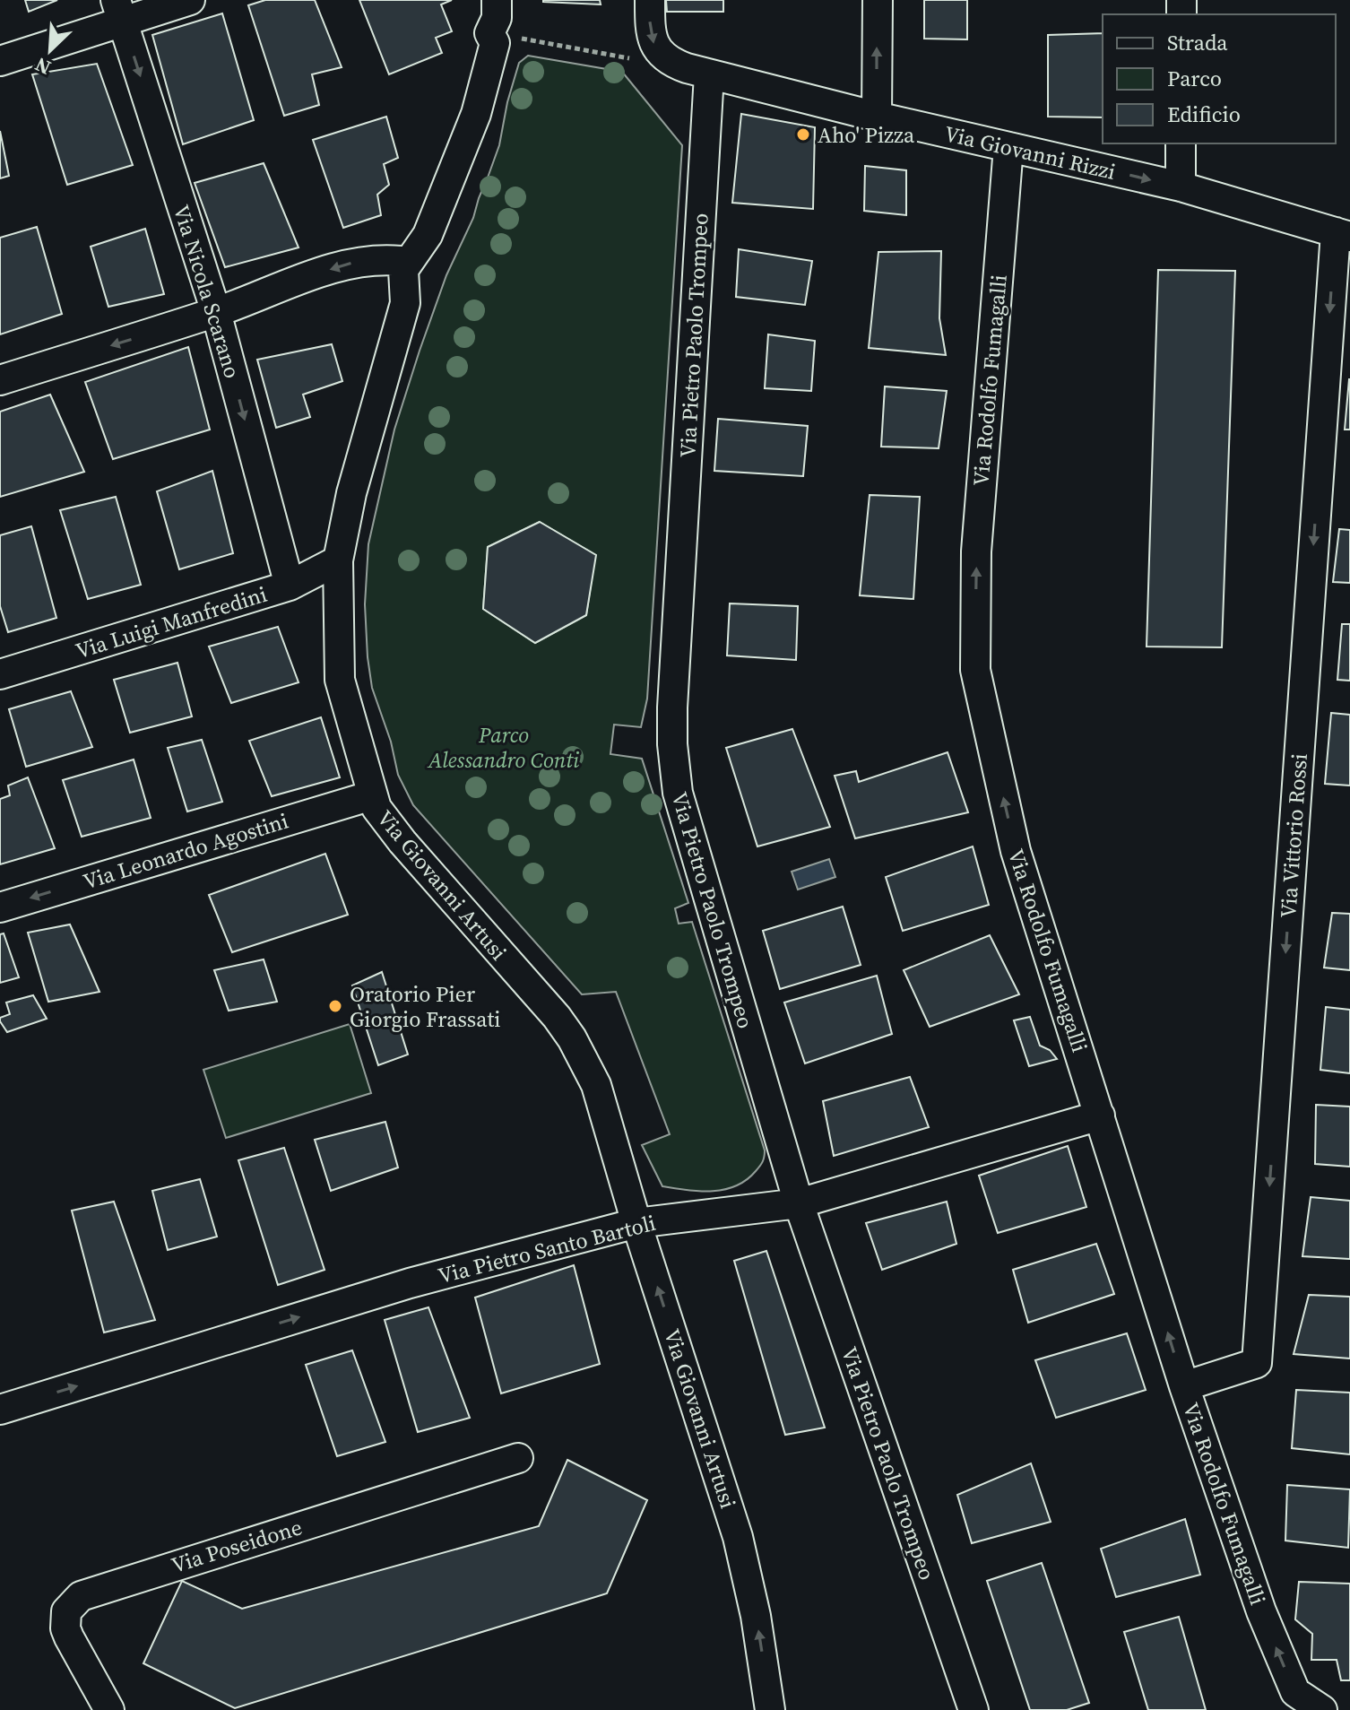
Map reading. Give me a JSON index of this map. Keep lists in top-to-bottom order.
{
  "streets": {
    "street": [
      "Via Giovanni Rizzi",
      "Via Nicola Scarano",
      "Via Pietro Paolo Trompeo",
      "Via Rodolfo Fumagalli",
      "Via Luigi Manfredini",
      "Via Vittorio Rossi",
      "Via Leonardo Agostini",
      "Via Giovanni Artusi",
      "Via Pietro Santo Bartoli",
      "Via Poseidone"
    ]
  },
  "crossings": [
    ["Via Giovanni Rizzi", "Via Pietro Paolo Trompeo"],
    ["Via Giovanni Rizzi", "Via Rodolfo Fumagalli"],
    ["Via Giovanni Rizzi", "Via Vittorio Rossi"],
    ["Via Nicola Scarano", "Via Luigi Manfredini"],
    ["Via Pietro Paolo Trompeo", "Via Pietro Santo Bartoli"],
    ["Via Rodolfo Fumagalli", "Via Vittorio Rossi"],
    ["Via Rodolfo Fumagalli", "Via Pietro Santo Bartoli"],
    ["Via Luigi Manfredini", "Via Giovanni Artusi"],
    ["Via Leonardo Agostini", "Via Giovanni Artusi"],
    ["Via Giovanni Artusi", "Via Pietro Santo Bartoli"]
  ],
  "one_way": [
    "Via Nicola Scarano",
    "Via Rodolfo Fumagalli",
    "Via Vittorio Rossi",
    "Via Leonardo Agostini",
    "Via Pietro Santo Bartoli"
  ],
  "parks": ["Parco Alessandro Conti"],
  "places": ["Aho' Pizza", "Oratorio Pier Giorgio Frassati"],
  "legend": ["Strada", "Parco", "Edificio"],
  "north": "bottom left"
}
